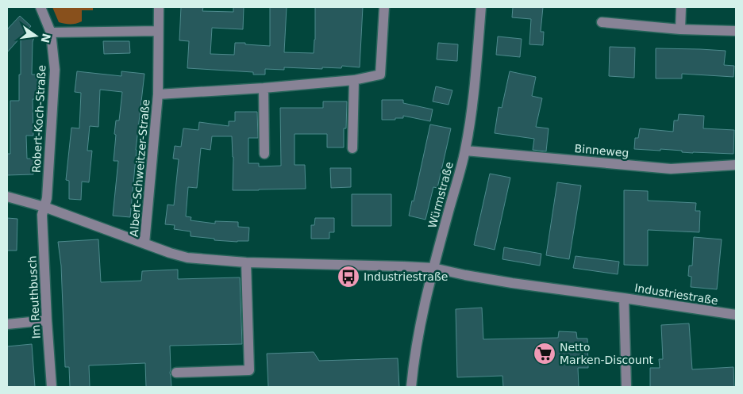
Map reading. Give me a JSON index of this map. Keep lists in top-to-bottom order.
{
  "streets": {
    "street": [
      "Robert-Koch-Straße",
      "Binneweg",
      "Albert-Schweitzer-Straße",
      "Würmstraße",
      "Industriestraße",
      "Im Reuthbusch"
    ]
  },
  "crossings": [
    ["Robert-Koch-Straße", "Industriestraße"],
    ["Robert-Koch-Straße", "Im Reuthbusch"],
    ["Binneweg", "Würmstraße"],
    ["Albert-Schweitzer-Straße", "Industriestraße"],
    ["Würmstraße", "Industriestraße"],
    ["Industriestraße", "Im Reuthbusch"]
  ],
  "places": {
    "bus stop": ["Industriestraße"],
    "supermarket": ["Netto Marken-Discount"]
  },
  "north": "right"
}
